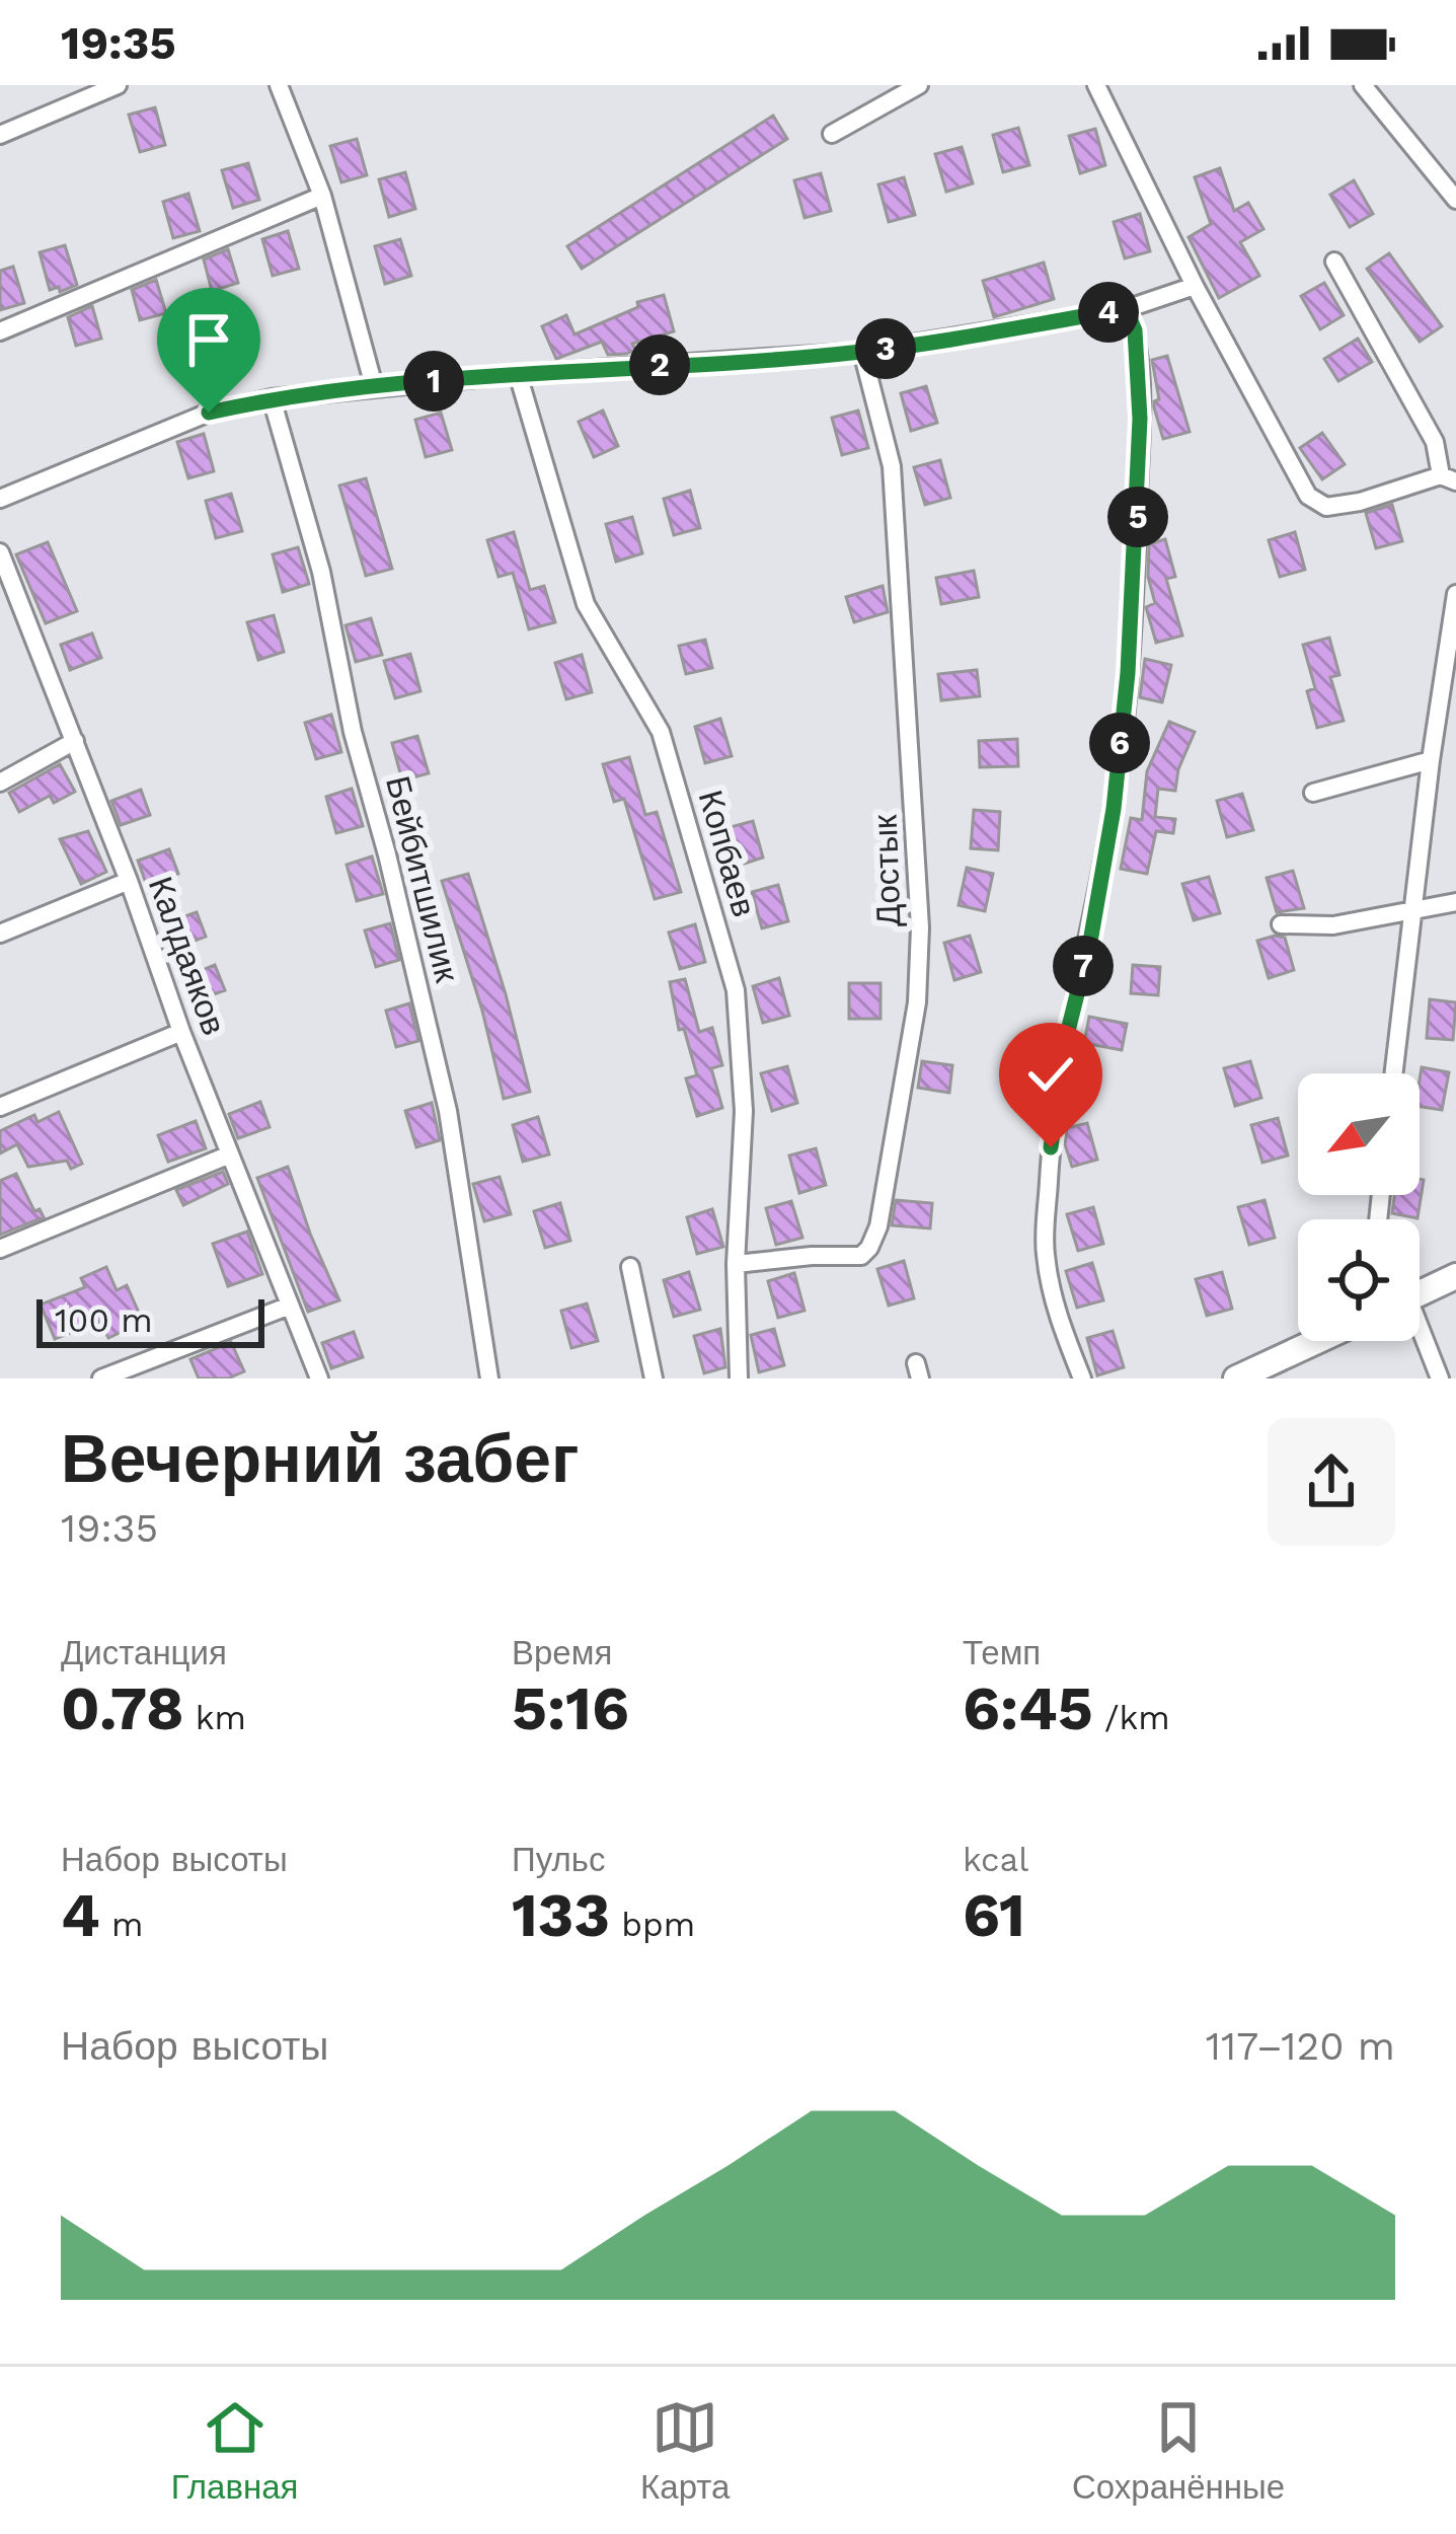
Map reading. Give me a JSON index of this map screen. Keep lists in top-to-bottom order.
{
  "streets": {
    "street": [
      "Копбаев",
      "Достык",
      "Бейбитшилик",
      "Калдаяков"
    ]
  },
  "crossings": [
    ["Копбаев", "Достык"]
  ],
  "scale_bar": "100 m",
  "north": "bottom left",
  "page": {
    "status": "19:35",
    "pins": [
      "4",
      "3",
      "2",
      "1",
      "5",
      "6",
      "7"
    ],
    "scale": "100 m",
    "heading": ["Вечерний забег", "19:35"],
    "stats": [
      ["Дистанция", "0.78 km"],
      ["Время", "5:16"],
      ["Темп", "6:45 /km"],
      ["Набор высоты", "4 m"],
      ["Пульс", "133 bpm"],
      ["kcal", "61"]
    ],
    "chart": ["Набор высоты", "117–120 m"],
    "tabs": ["Главная", "Карта", "Сохранённые"]
  }
}
